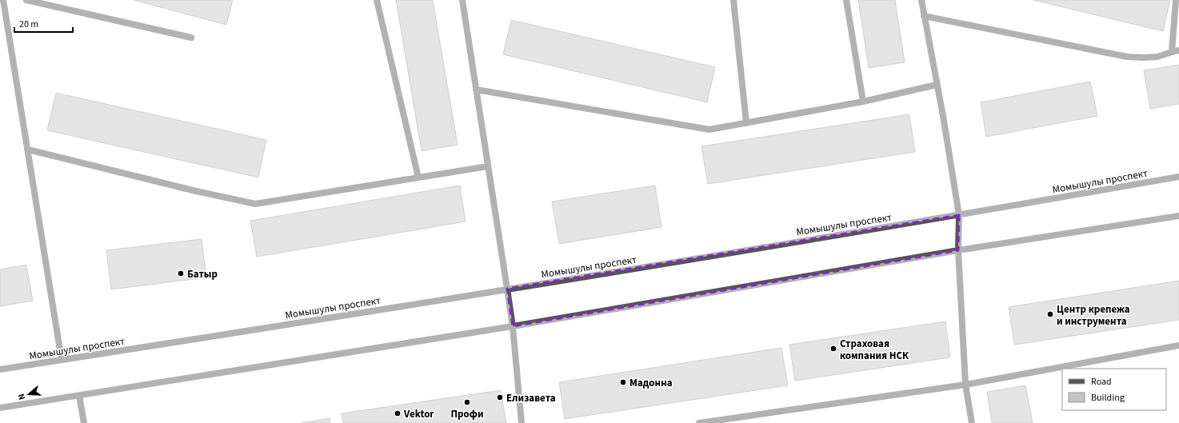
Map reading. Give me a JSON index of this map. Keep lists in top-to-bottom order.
{
  "streets": {
    "street": ["Момышулы проспект"]
  },
  "places": [
    "Батыр",
    "Центр крепежа и инструмента",
    "Страховая компания НСК",
    "Мадонна",
    "Елизавета",
    "Профи",
    "Vektor"
  ],
  "legend": ["Road", "Building"],
  "scale_bar": "20 m",
  "north": "left"
}
